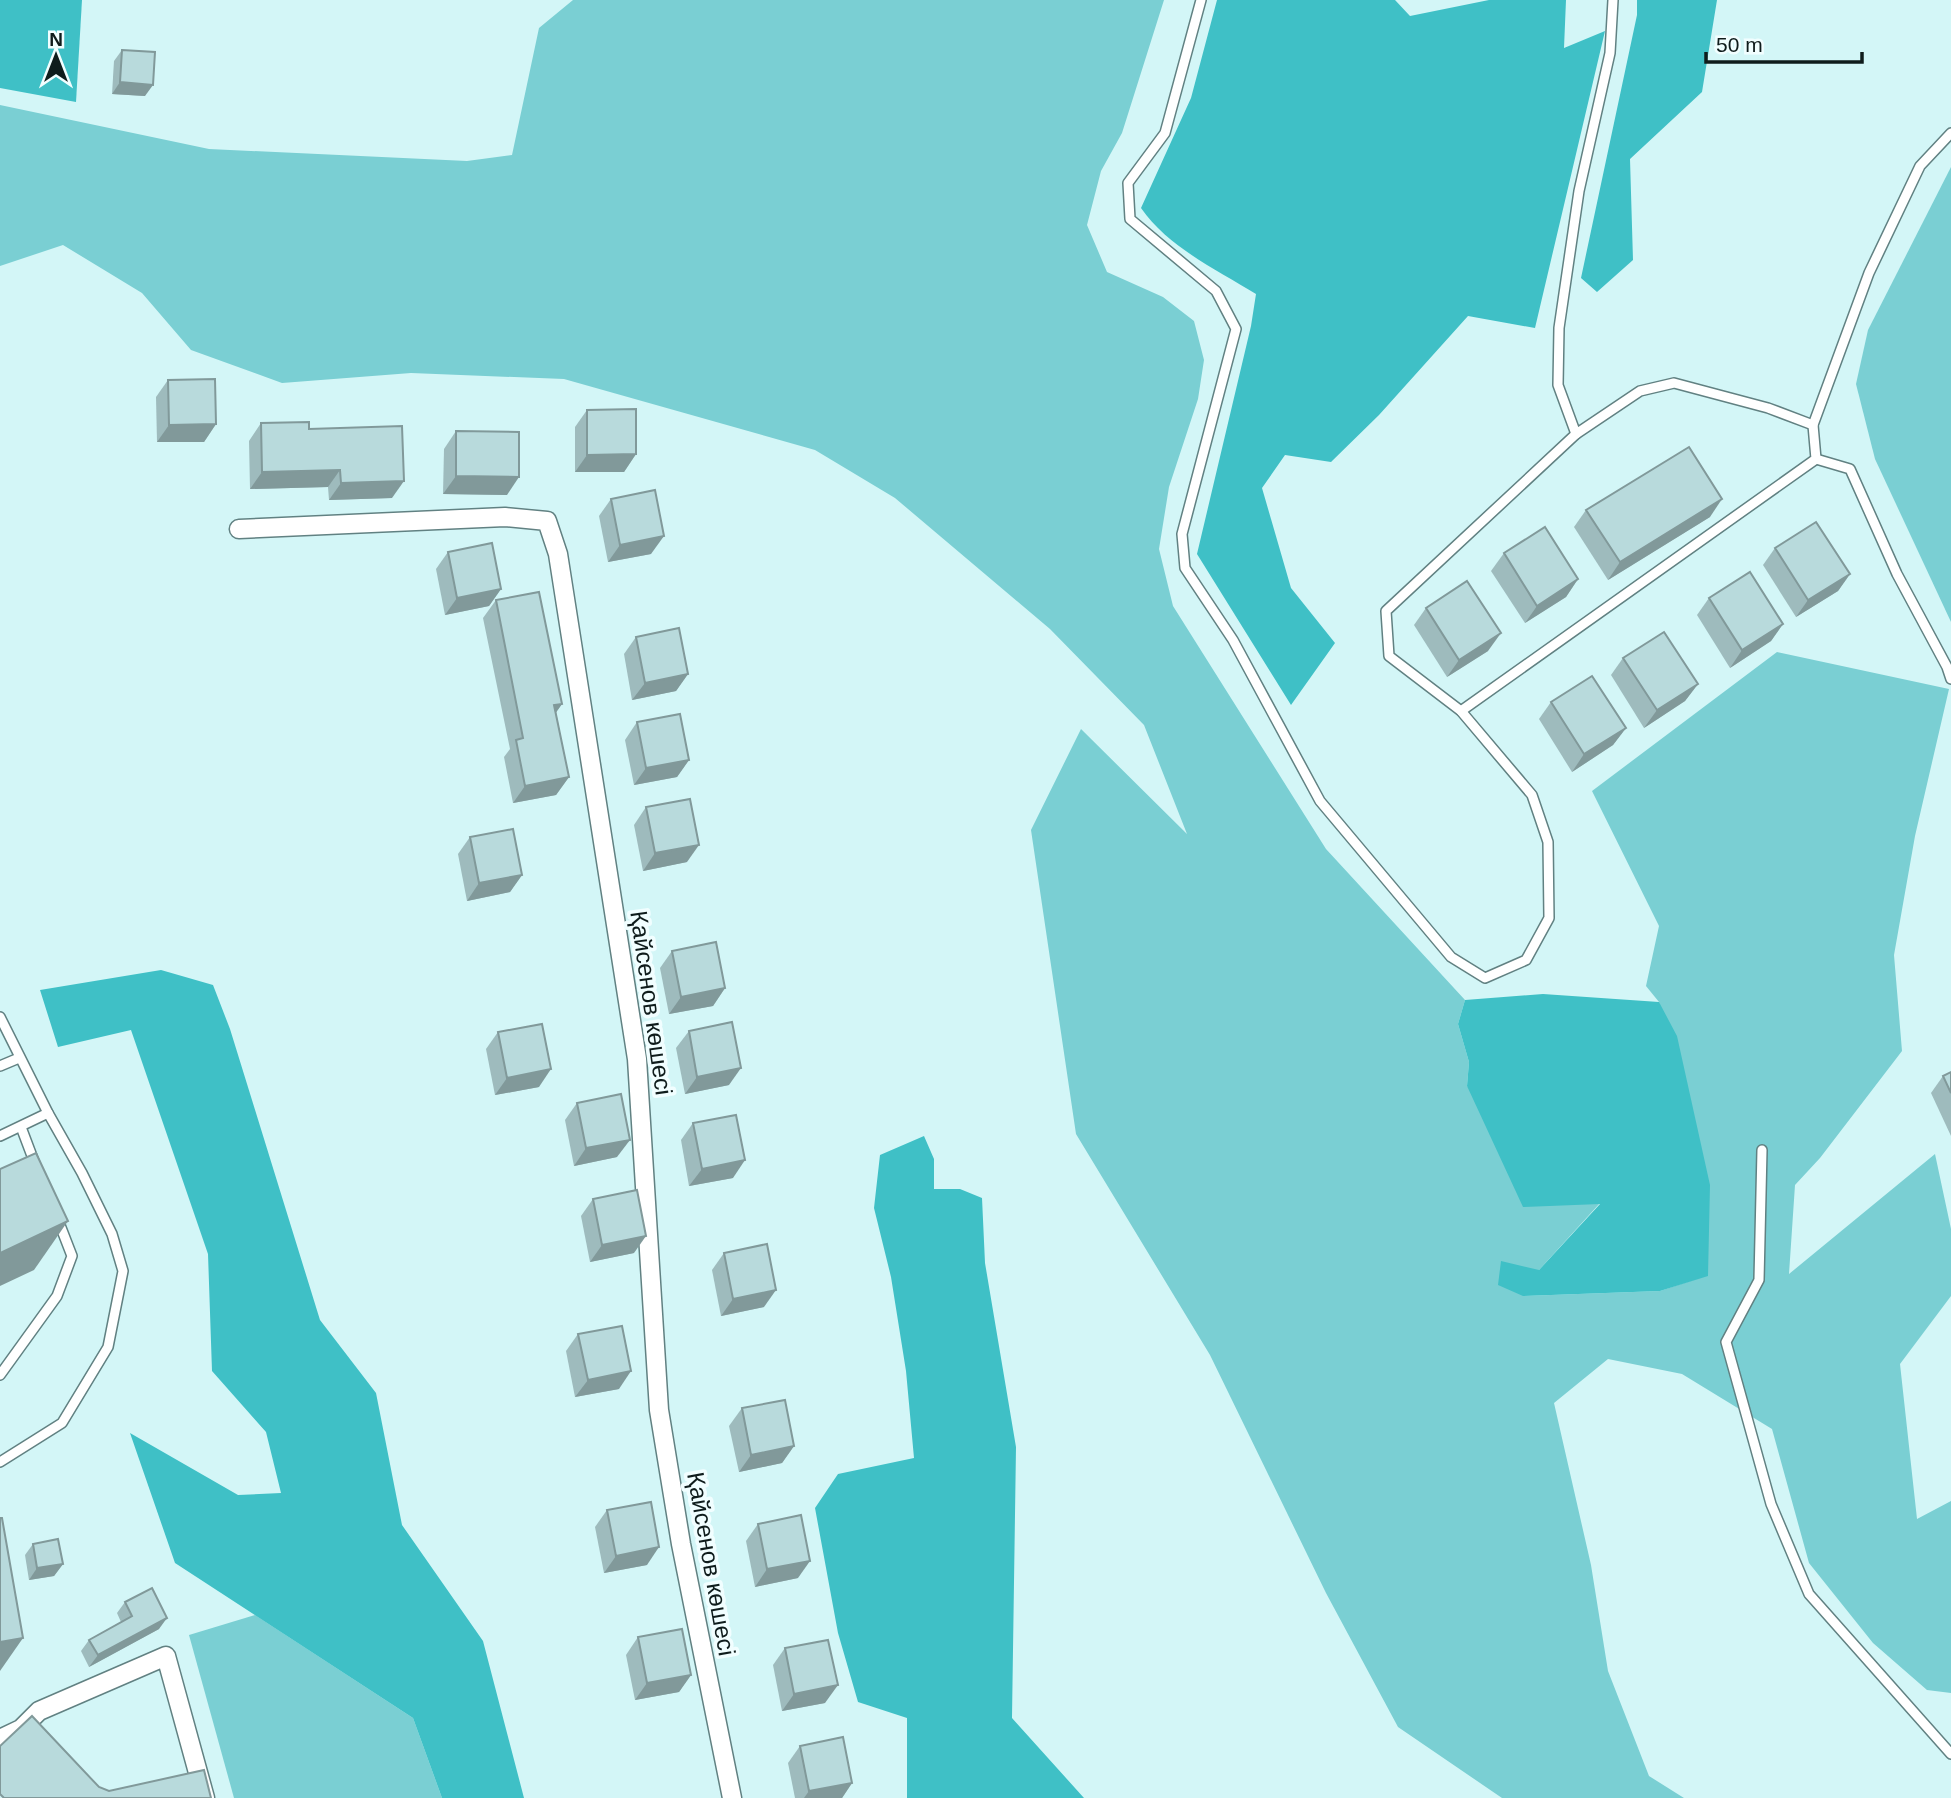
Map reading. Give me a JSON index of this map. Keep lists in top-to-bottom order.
{
  "streets": {
    "street": ["Қайсенов көшесі"]
  },
  "scale_bar": "50 m",
  "north": "top"
}
